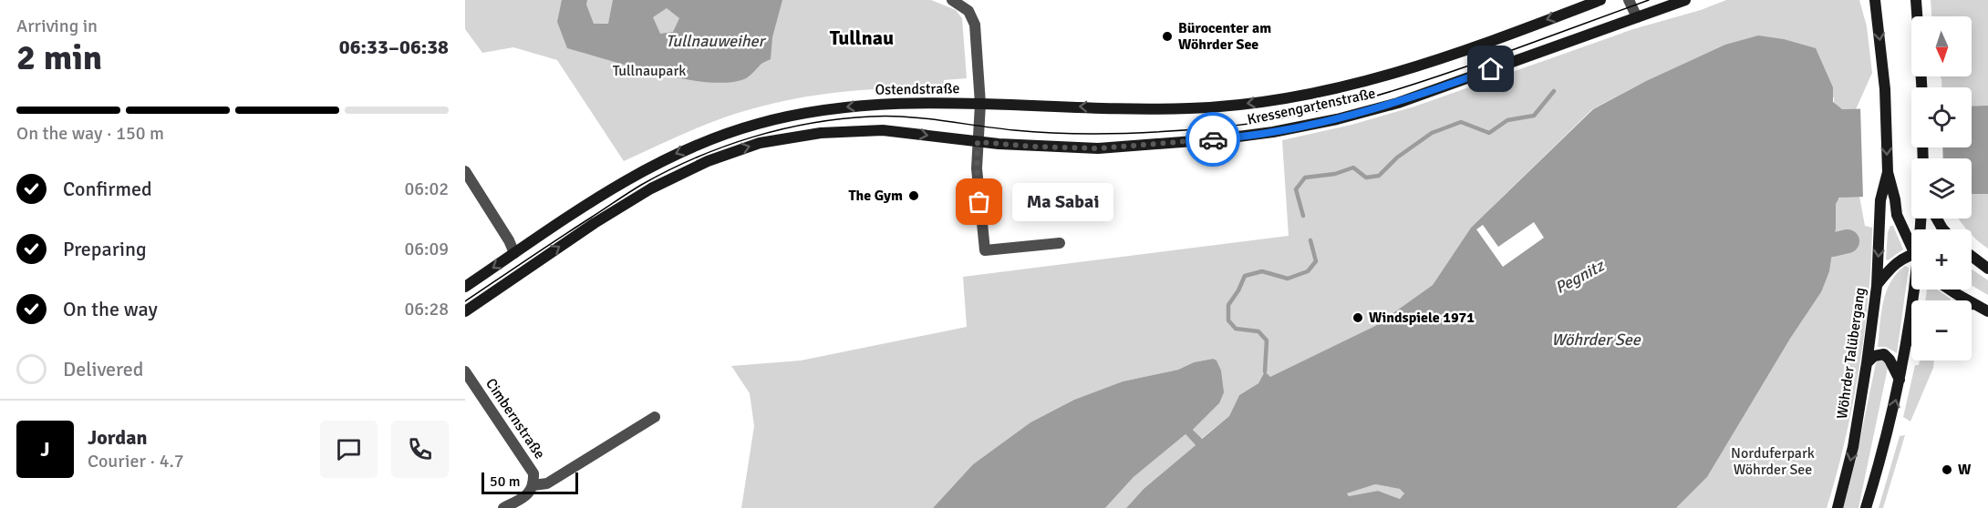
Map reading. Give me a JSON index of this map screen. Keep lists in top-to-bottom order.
{
  "streets": {
    "main road": ["Ostendstraße", "Kressengartenstraße", "Wöhrder Talübergang"],
    "street": ["Cimbernstraße"]
  },
  "crossings": [
    ["Ostendstraße", "Kressengartenstraße"]
  ],
  "one_way": ["Ostendstraße"],
  "districts": ["Tullnau"],
  "water": ["Tullnauweiher", "Pegnitz", "Wöhrder See"],
  "parks": ["Tullnaupark", "Norduferpark Wöhrder See"],
  "places": [
    "Bürocenter am Wöhrder See",
    "The Gym",
    "Ma Sabai",
    "Windspiele 1971",
    "W"
  ],
  "scale_bar": "50 m",
  "north": "bottom",
  "page": {
    "heading": ["2 min", "Arriving in", "06:33–06:38"],
    "panel": ["Jordan", "Courier · 4.7"],
    "map_buttons": ["+", "−"],
    "bar": "On the way · 150 m",
    "list": [
      ["Confirmed", "06:02"],
      ["Preparing", "06:09"],
      ["On the way", "06:28"],
      "Delivered"
    ],
    "bubble": "Ma Sabai",
    "round": "J",
    "scale": "50 m"
  }
}
